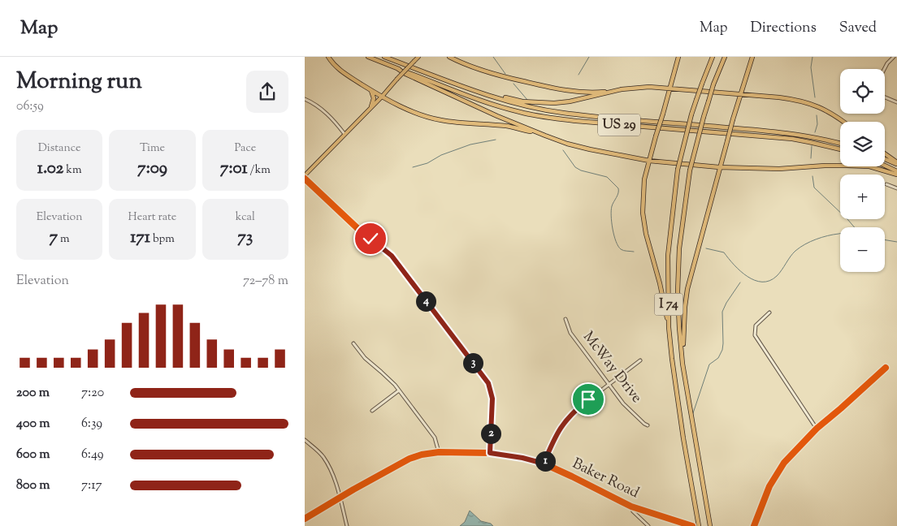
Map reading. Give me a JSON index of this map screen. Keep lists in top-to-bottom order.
{
  "streets": {
    "highway": ["US 29", "I 74"],
    "street": ["McWay Drive", "Baker Road"]
  },
  "page": {
    "header": "Map",
    "nav": ["Map", "Directions", "Saved"],
    "heading": ["Morning run", "06:59"],
    "map_buttons": ["+", "−"],
    "stats": [
      ["Distance", "1.02 km"],
      ["Time", "7:09"],
      ["Pace", "7:01 /km"],
      ["Elevation", "7 m"],
      ["Heart rate", "171 bpm"],
      ["kcal", "73"]
    ],
    "chart": ["Elevation", "72–78 m"],
    "pins": [
      "4",
      "3",
      "2",
      "1"
    ],
    "list": [
      {
        "name": "200 m",
        "note": "7:20"
      },
      {
        "name": "400 m",
        "note": "6:39"
      },
      {
        "name": "600 m",
        "note": "6:49"
      },
      {
        "name": "800 m",
        "note": "7:17"
      }
    ]
  }
}
